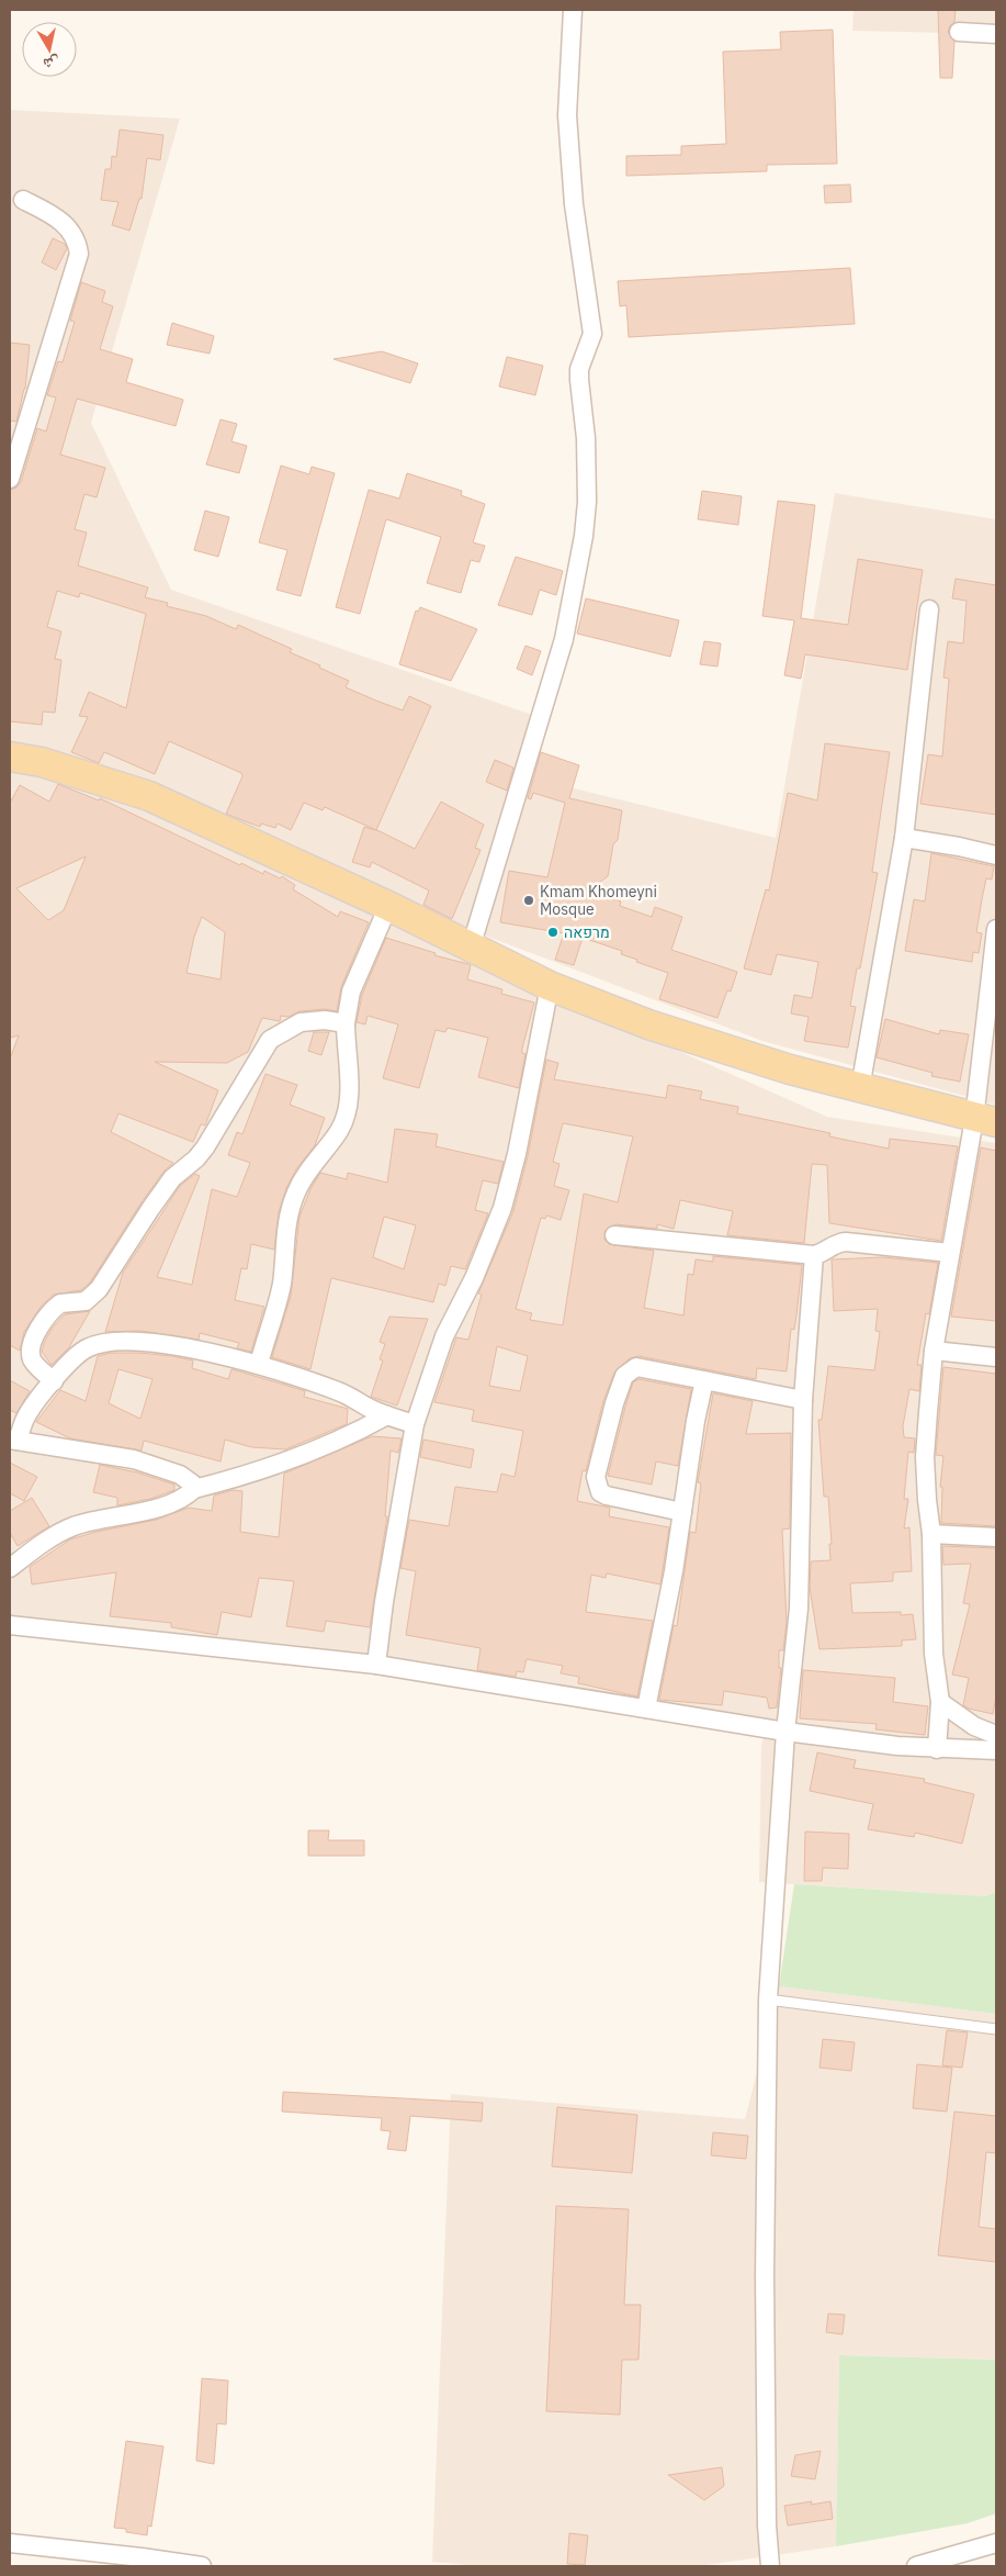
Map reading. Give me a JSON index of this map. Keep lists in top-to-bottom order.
{
  "places": ["Kmam Khomeyni Mosque", "מרפאה"],
  "north": "bottom"
}
